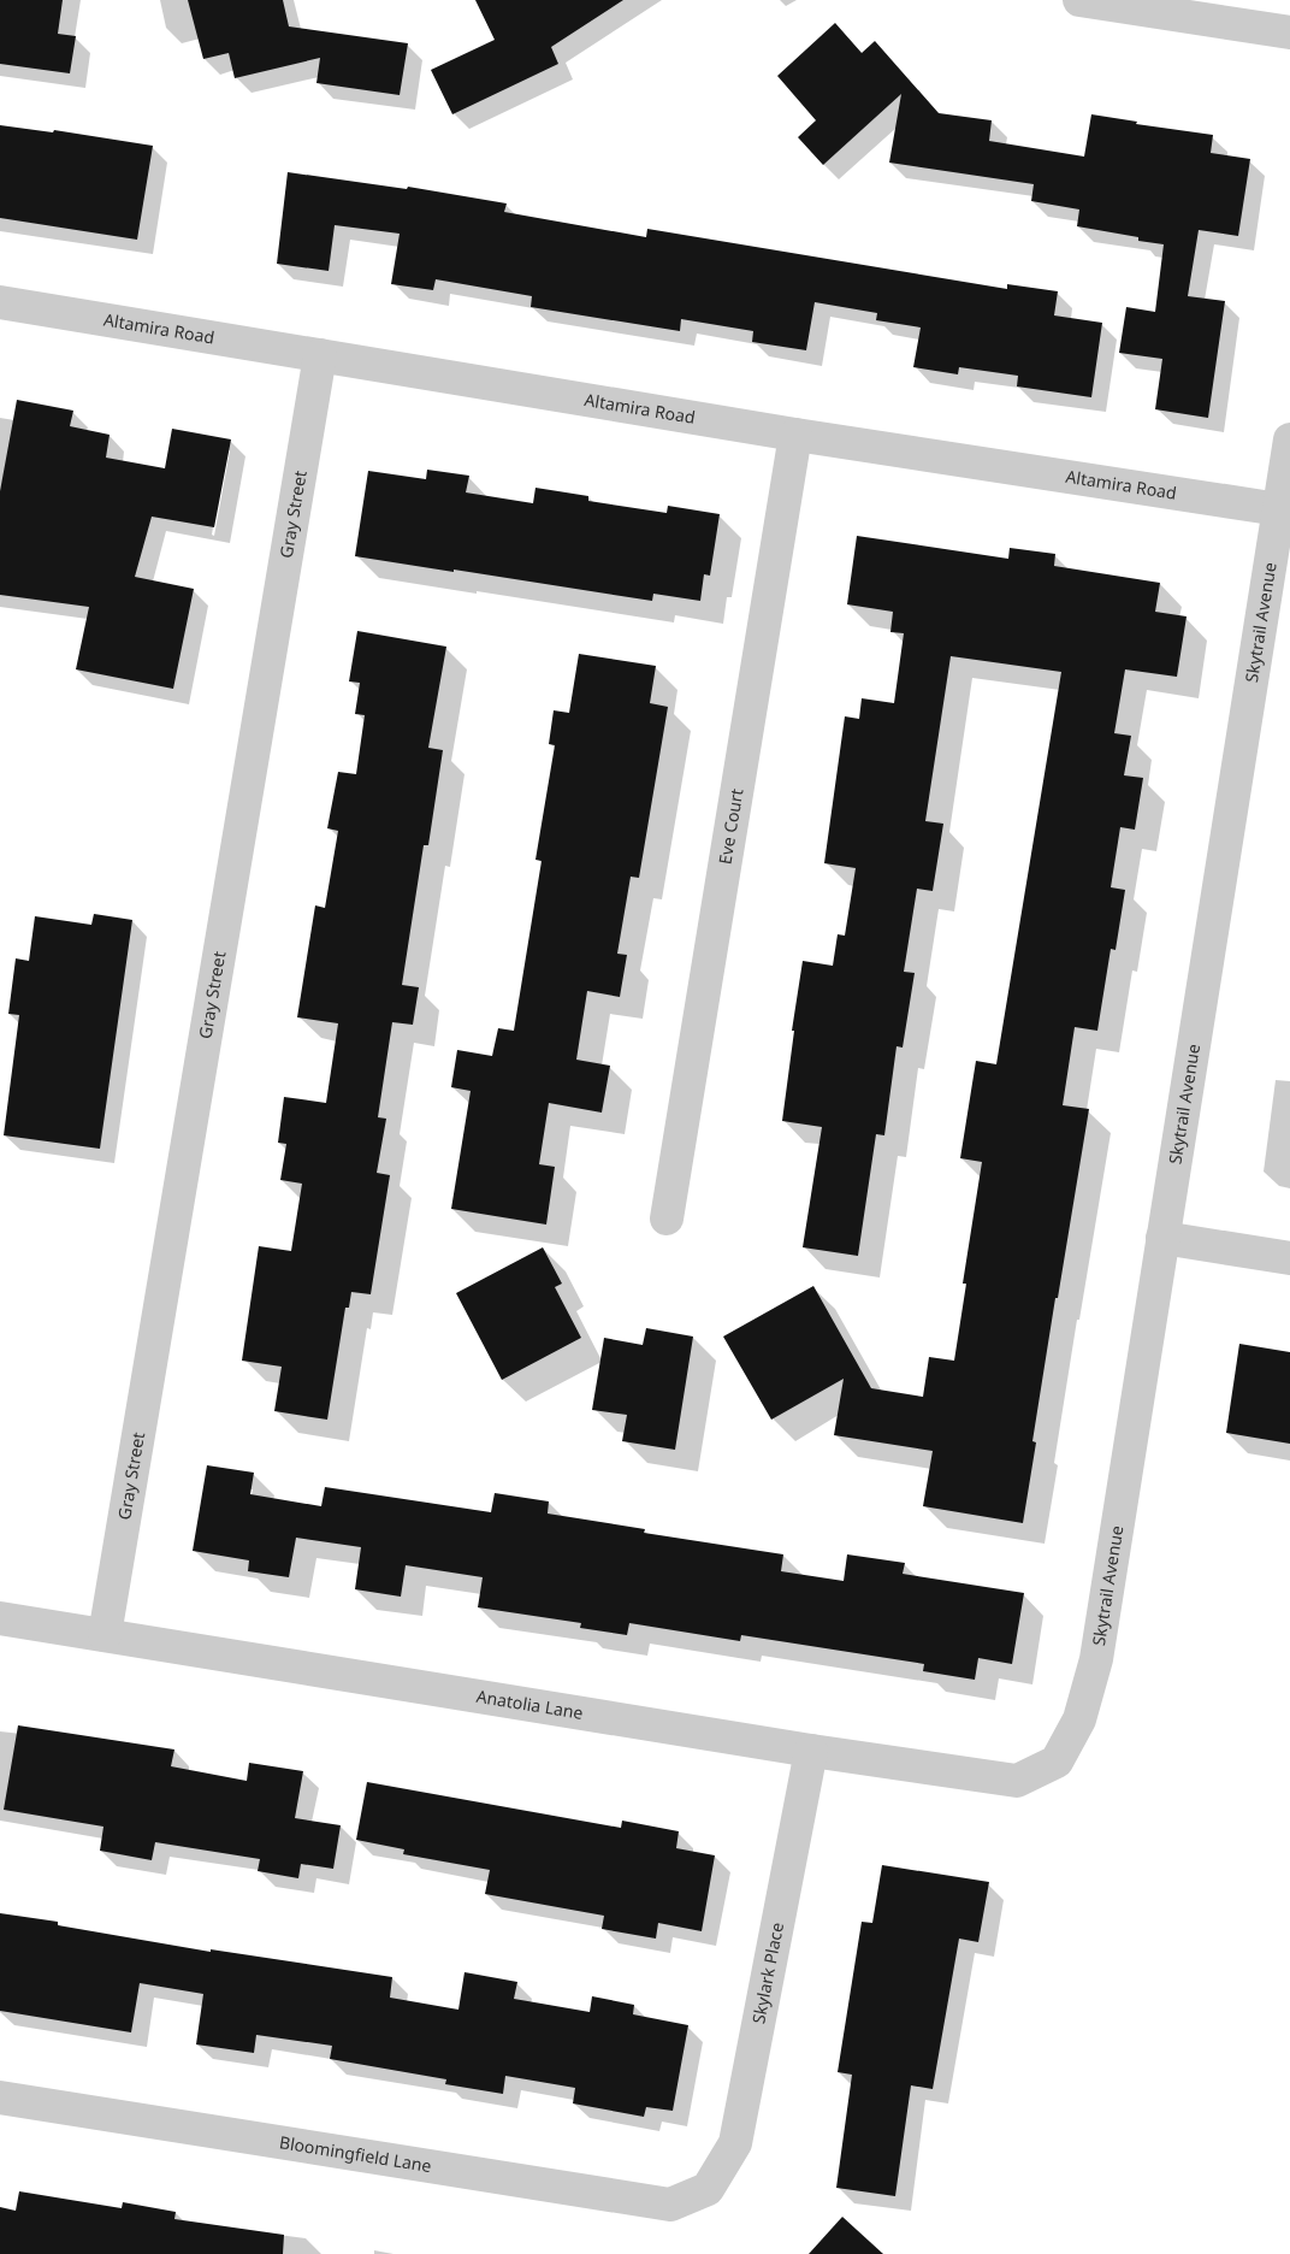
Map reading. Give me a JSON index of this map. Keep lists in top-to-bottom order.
{
  "streets": {
    "street": [
      "Altamira Road",
      "Gray Street",
      "Skytrail Avenue",
      "Eve Court",
      "Anatolia Lane",
      "Skylark Place",
      "Bloomingfield Lane"
    ]
  },
  "crossings": [
    ["Altamira Road", "Gray Street"],
    ["Altamira Road", "Skytrail Avenue"],
    ["Altamira Road", "Eve Court"],
    ["Gray Street", "Anatolia Lane"],
    ["Skytrail Avenue", "Anatolia Lane"],
    ["Anatolia Lane", "Skylark Place"],
    ["Skylark Place", "Bloomingfield Lane"]
  ]
}
